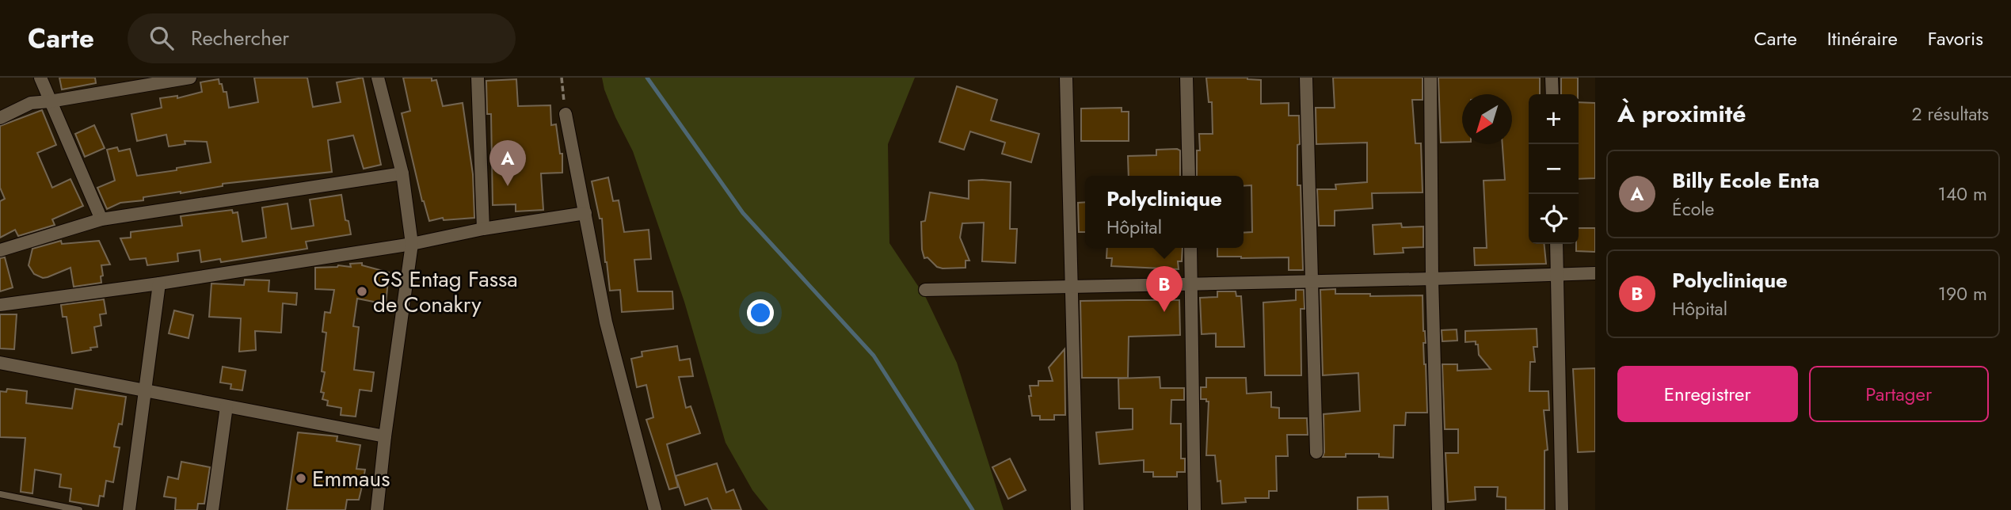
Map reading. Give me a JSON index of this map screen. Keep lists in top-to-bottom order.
{
  "places": ["GS Entag Fassa de Conakry", "Emmaus"],
  "north": "bottom left",
  "page": {
    "header": "Carte",
    "search": "Rechercher",
    "nav": ["Carte", "Itinéraire", "Favoris"],
    "heading": ["À proximité", "2 résultats"],
    "map_buttons": ["+", "−"],
    "pins": ["A", "B"],
    "list": [
      {
        "mark": "A",
        "name": "Billy Ecole Enta",
        "note": "École",
        "value": "140 m"
      },
      {
        "mark": "B",
        "name": "Polyclinique",
        "note": "Hôpital",
        "value": "190 m"
      }
    ],
    "popup": ["Polyclinique", "Hôpital"],
    "buttons": ["Enregistrer", "Partager"]
  }
}
